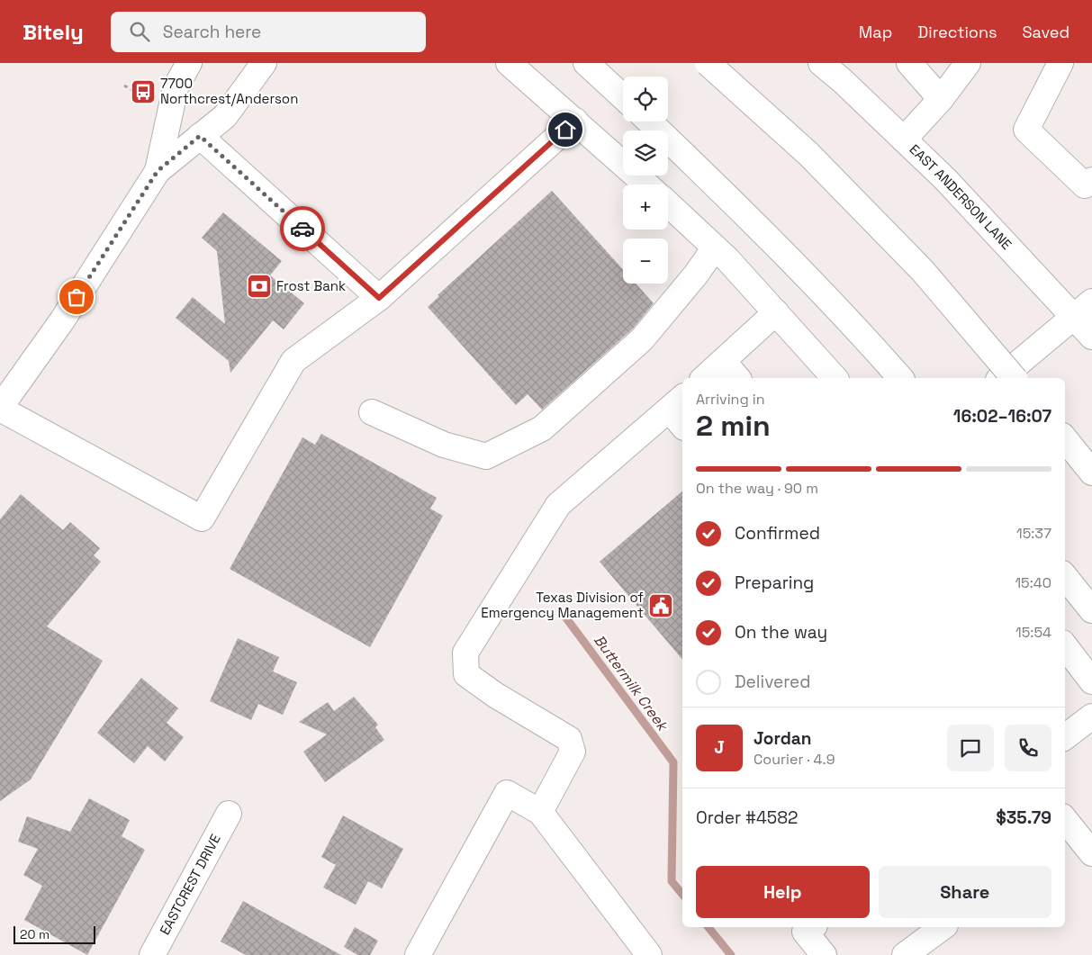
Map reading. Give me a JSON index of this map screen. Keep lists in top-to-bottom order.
{
  "streets": {
    "main road": ["EAST ANDERSON LANE", "EASTCREST DRIVE"]
  },
  "water": ["Buttermilk Creek"],
  "places": {
    "bus stop": ["7700 Northcrest/Anderson"],
    "bank": ["Frost Bank"],
    "public building": ["Texas Division of Emergency Management"]
  },
  "scale_bar": "20 m",
  "page": {
    "header": "Bitely",
    "search": "Search here",
    "nav": ["Map", "Directions", "Saved"],
    "map_buttons": ["+", "−"],
    "heading": ["2 min", "Arriving in", "16:02–16:07"],
    "panel": [
      "Jordan",
      "Courier · 4.9",
      "Order #4582",
      "$35.79"
    ],
    "bar": "On the way · 90 m",
    "list": [
      ["Confirmed", "15:37"],
      ["Preparing", "15:40"],
      ["On the way", "15:54"],
      "Delivered"
    ],
    "round": "J",
    "buttons": ["Help", "Share"],
    "scale": "20 m"
  }
}
